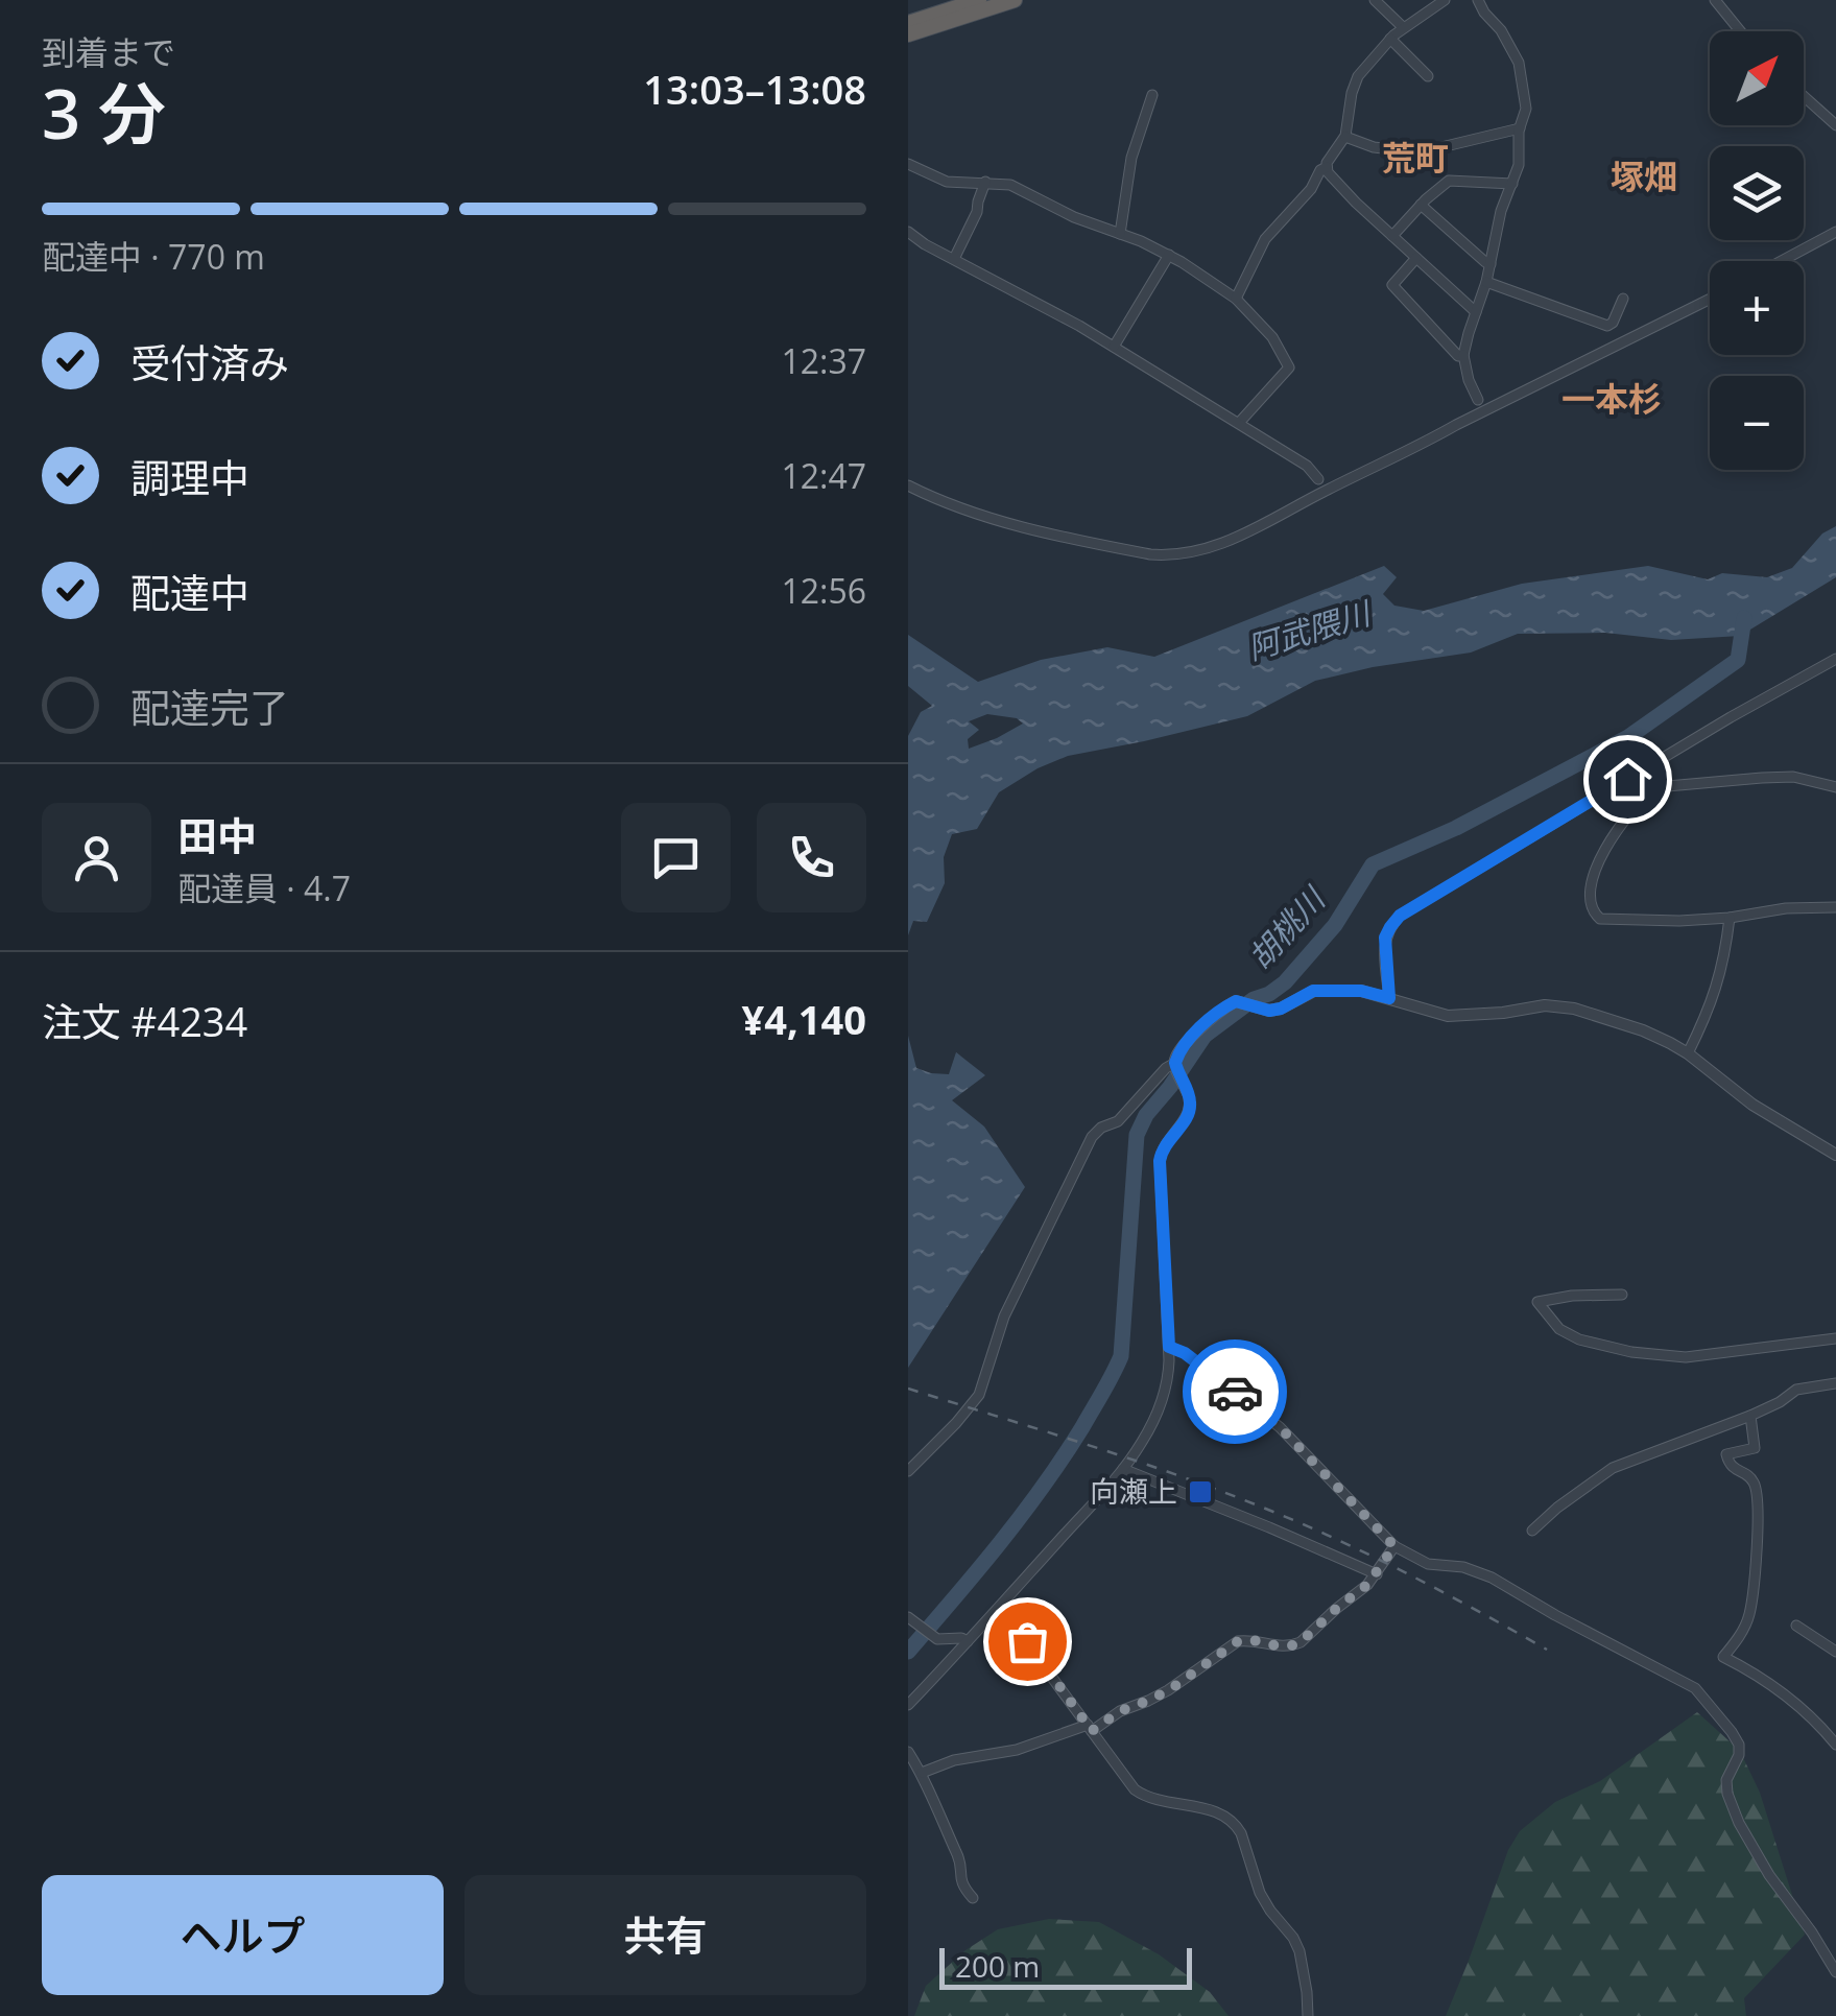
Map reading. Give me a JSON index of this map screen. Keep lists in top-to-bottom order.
{
  "districts": ["荒町", "塚畑", "一本杉"],
  "water": ["阿武隈川", "胡桃川"],
  "places": {
    "transit": ["向瀬上"]
  },
  "scale_bar": "200 m",
  "north": "top right",
  "page": {
    "heading": ["3 分", "到着まで", "13:03–13:08"],
    "panel": [
      "田中",
      "配達員 · 4.7",
      "注文 #4234",
      "¥4,140"
    ],
    "map_buttons": ["+", "−"],
    "bar": "配達中 · 770 m",
    "list": [
      ["受付済み", "12:37"],
      ["調理中", "12:47"],
      ["配達中", "12:56"],
      "配達完了"
    ],
    "buttons": ["ヘルプ", "共有"],
    "scale": "200 m"
  }
}
